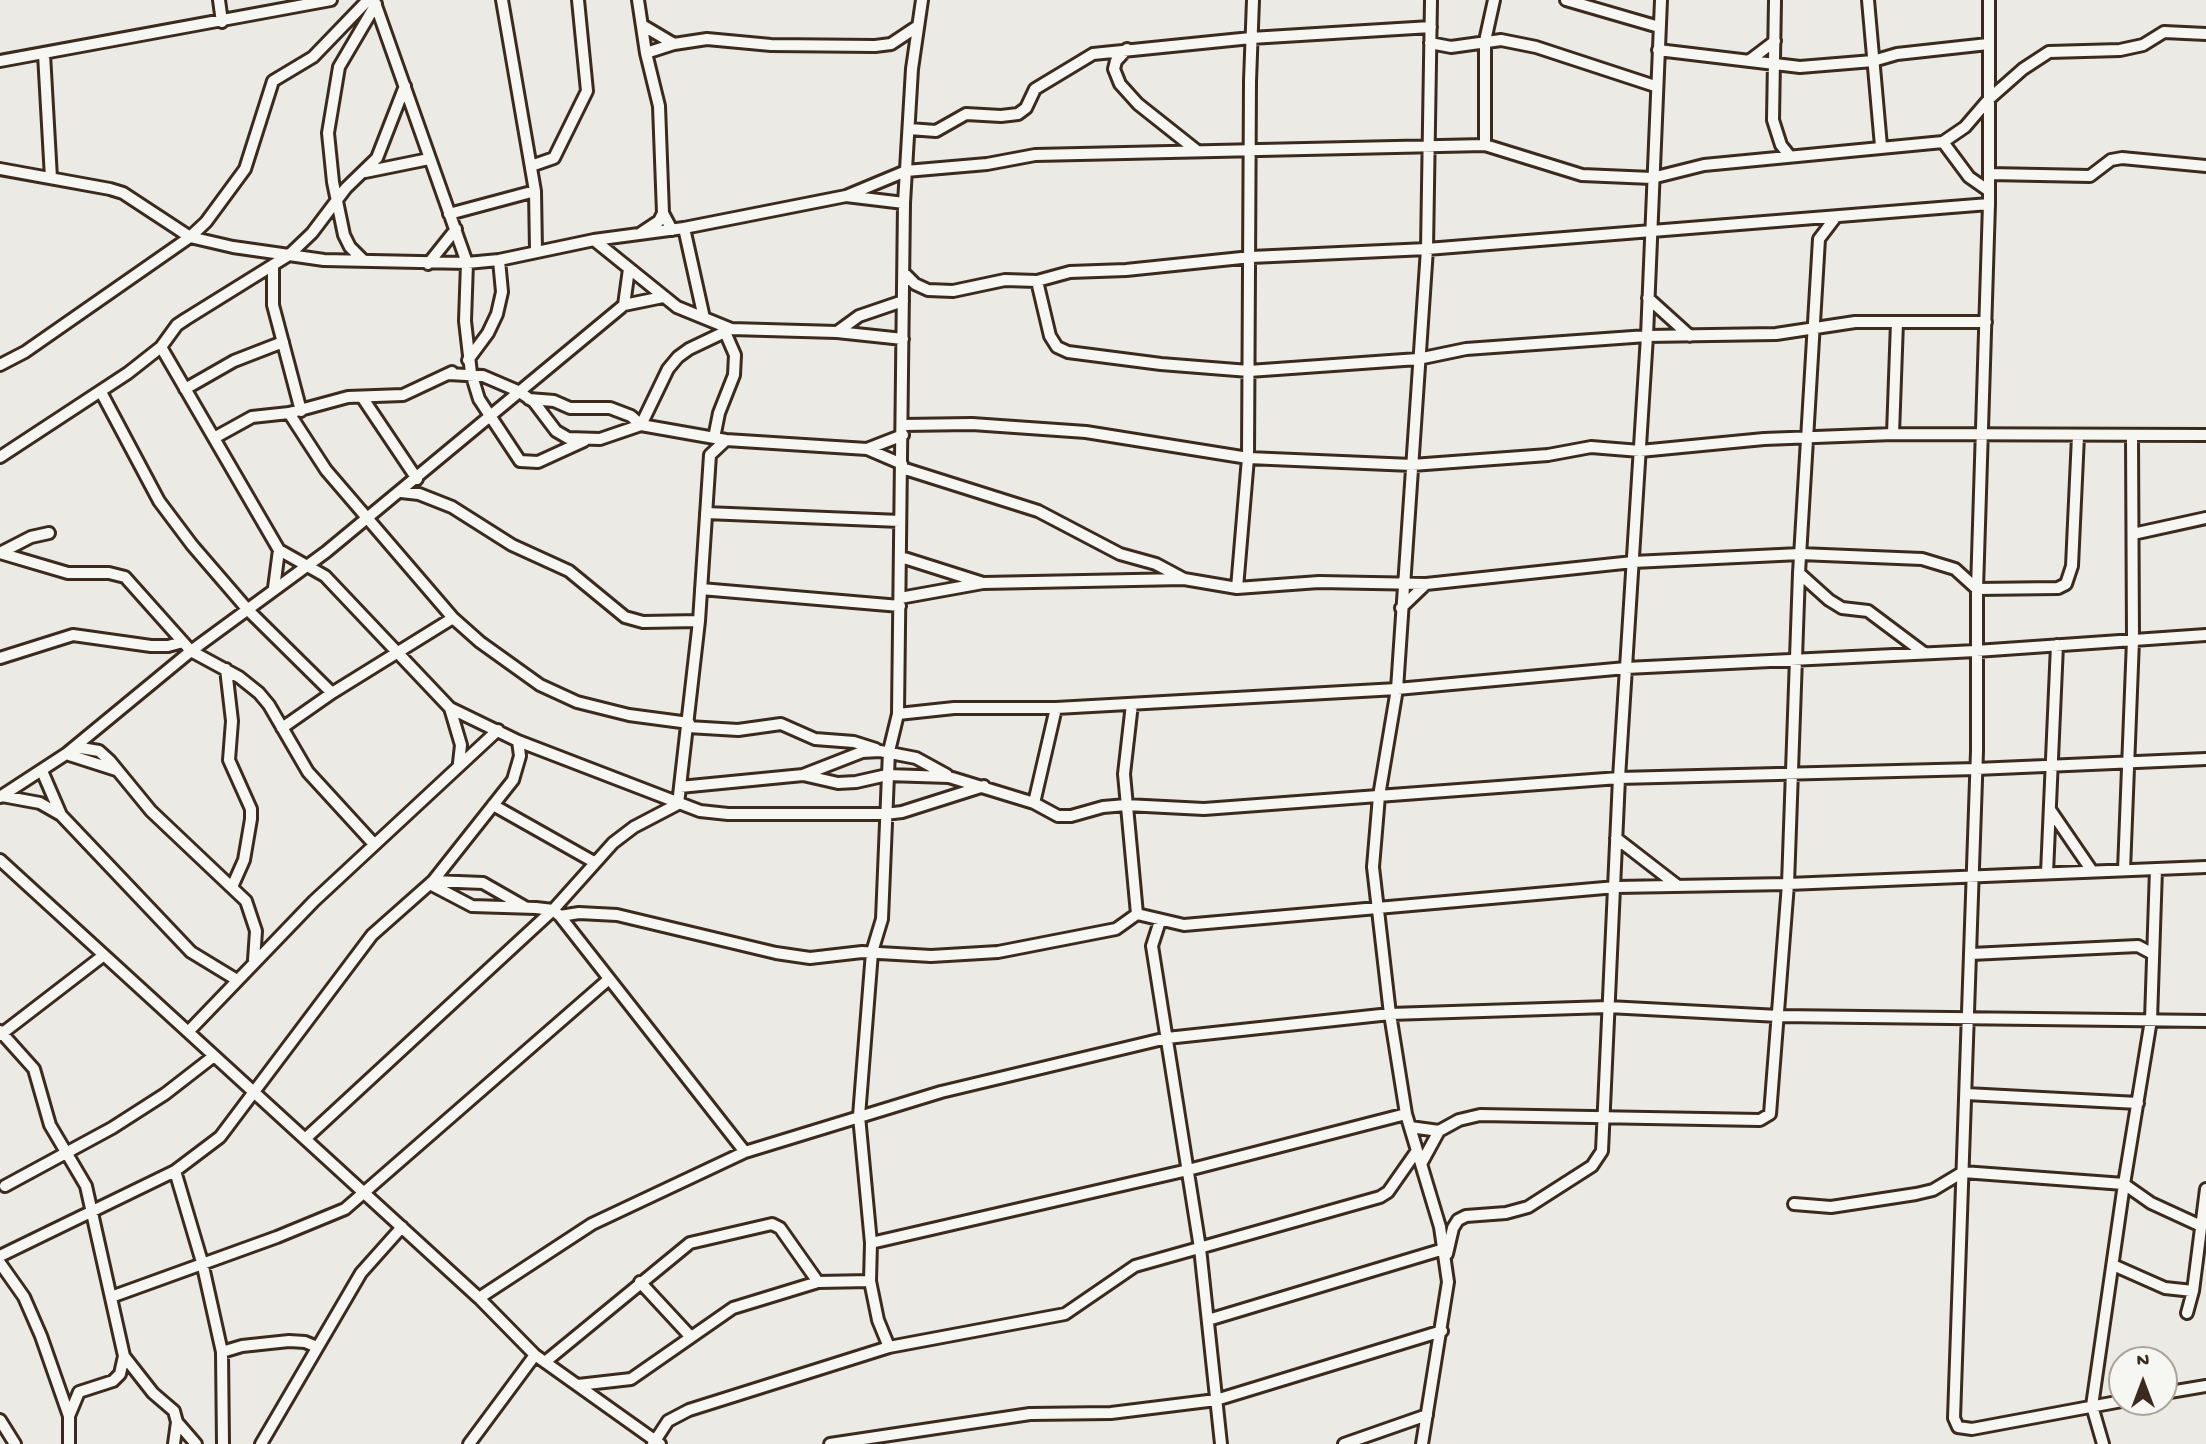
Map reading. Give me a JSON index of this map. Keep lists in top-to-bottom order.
{
  "north": "top"
}
